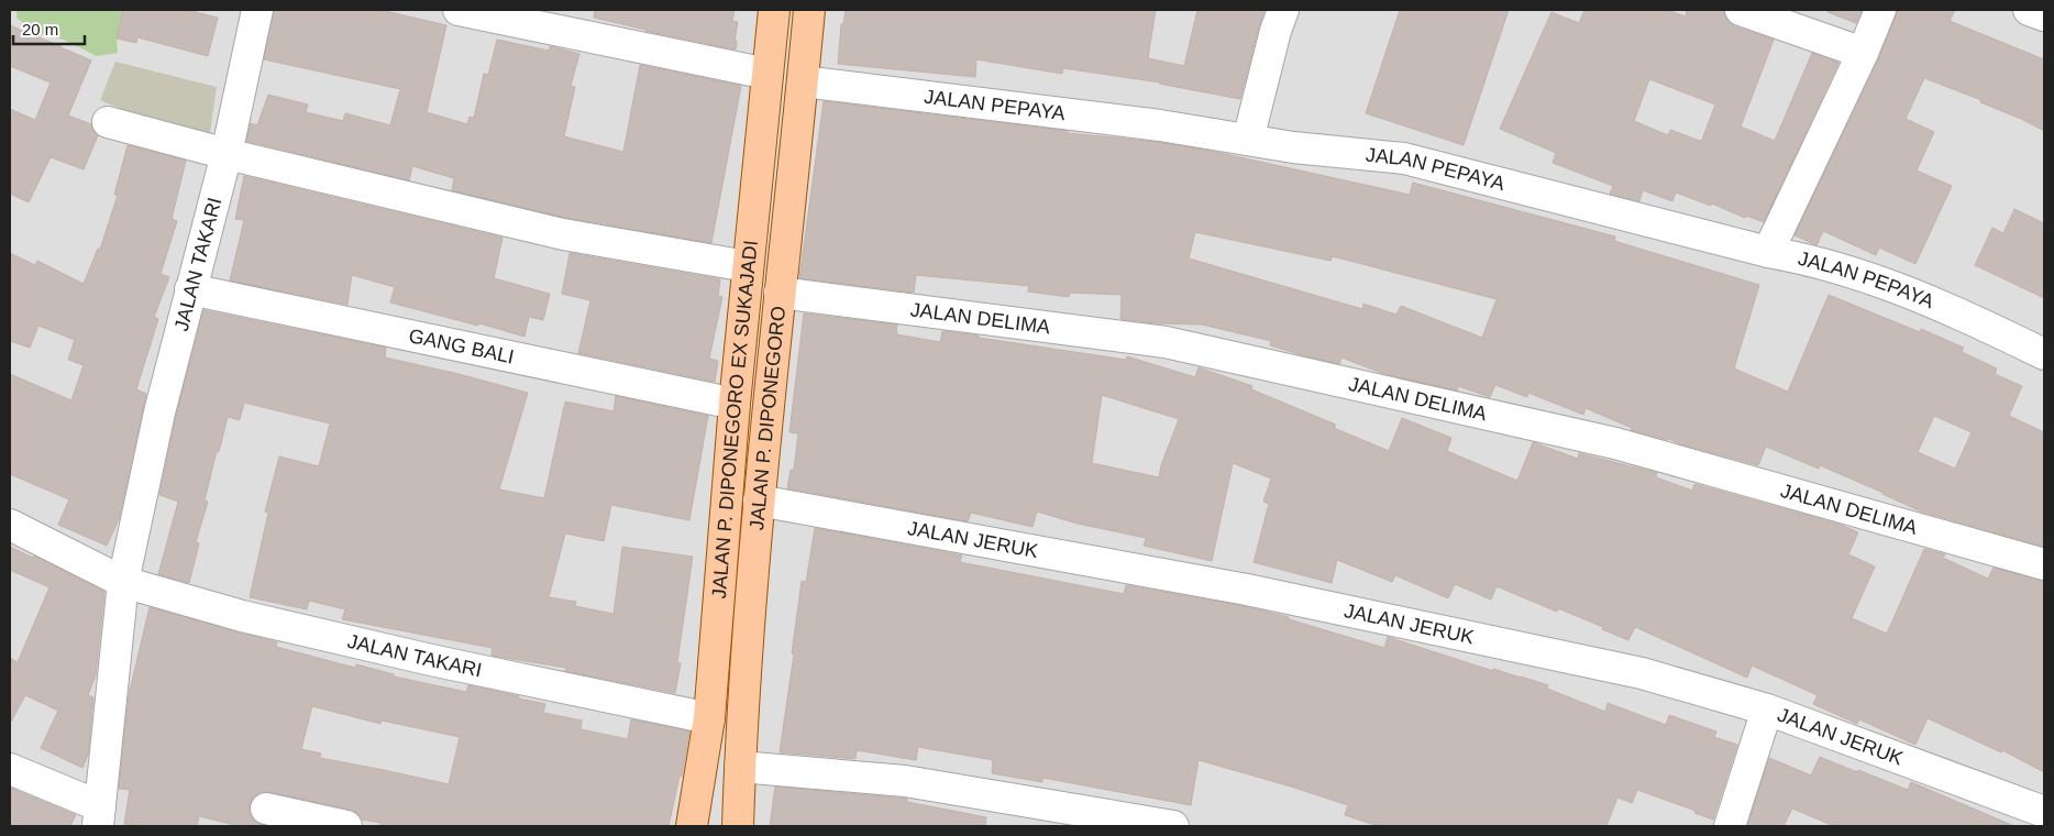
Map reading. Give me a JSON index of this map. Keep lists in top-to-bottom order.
{
  "streets": {
    "main road": ["JALAN P. DIPONEGORO EX SUKAJADI", "JALAN P. DIPONEGORO"],
    "street": [
      "JALAN PEPAYA",
      "JALAN TAKARI",
      "JALAN DELIMA",
      "GANG BALI",
      "JALAN JERUK"
    ]
  },
  "crossings": [
    ["JALAN PEPAYA", "JALAN P. DIPONEGORO"],
    ["JALAN TAKARI", "GANG BALI"],
    ["JALAN TAKARI", "JALAN P. DIPONEGORO EX SUKAJADI"],
    ["JALAN DELIMA", "JALAN P. DIPONEGORO"],
    ["GANG BALI", "JALAN P. DIPONEGORO EX SUKAJADI"],
    ["JALAN P. DIPONEGORO", "JALAN JERUK"]
  ],
  "scale_bar": "20 m"
}
